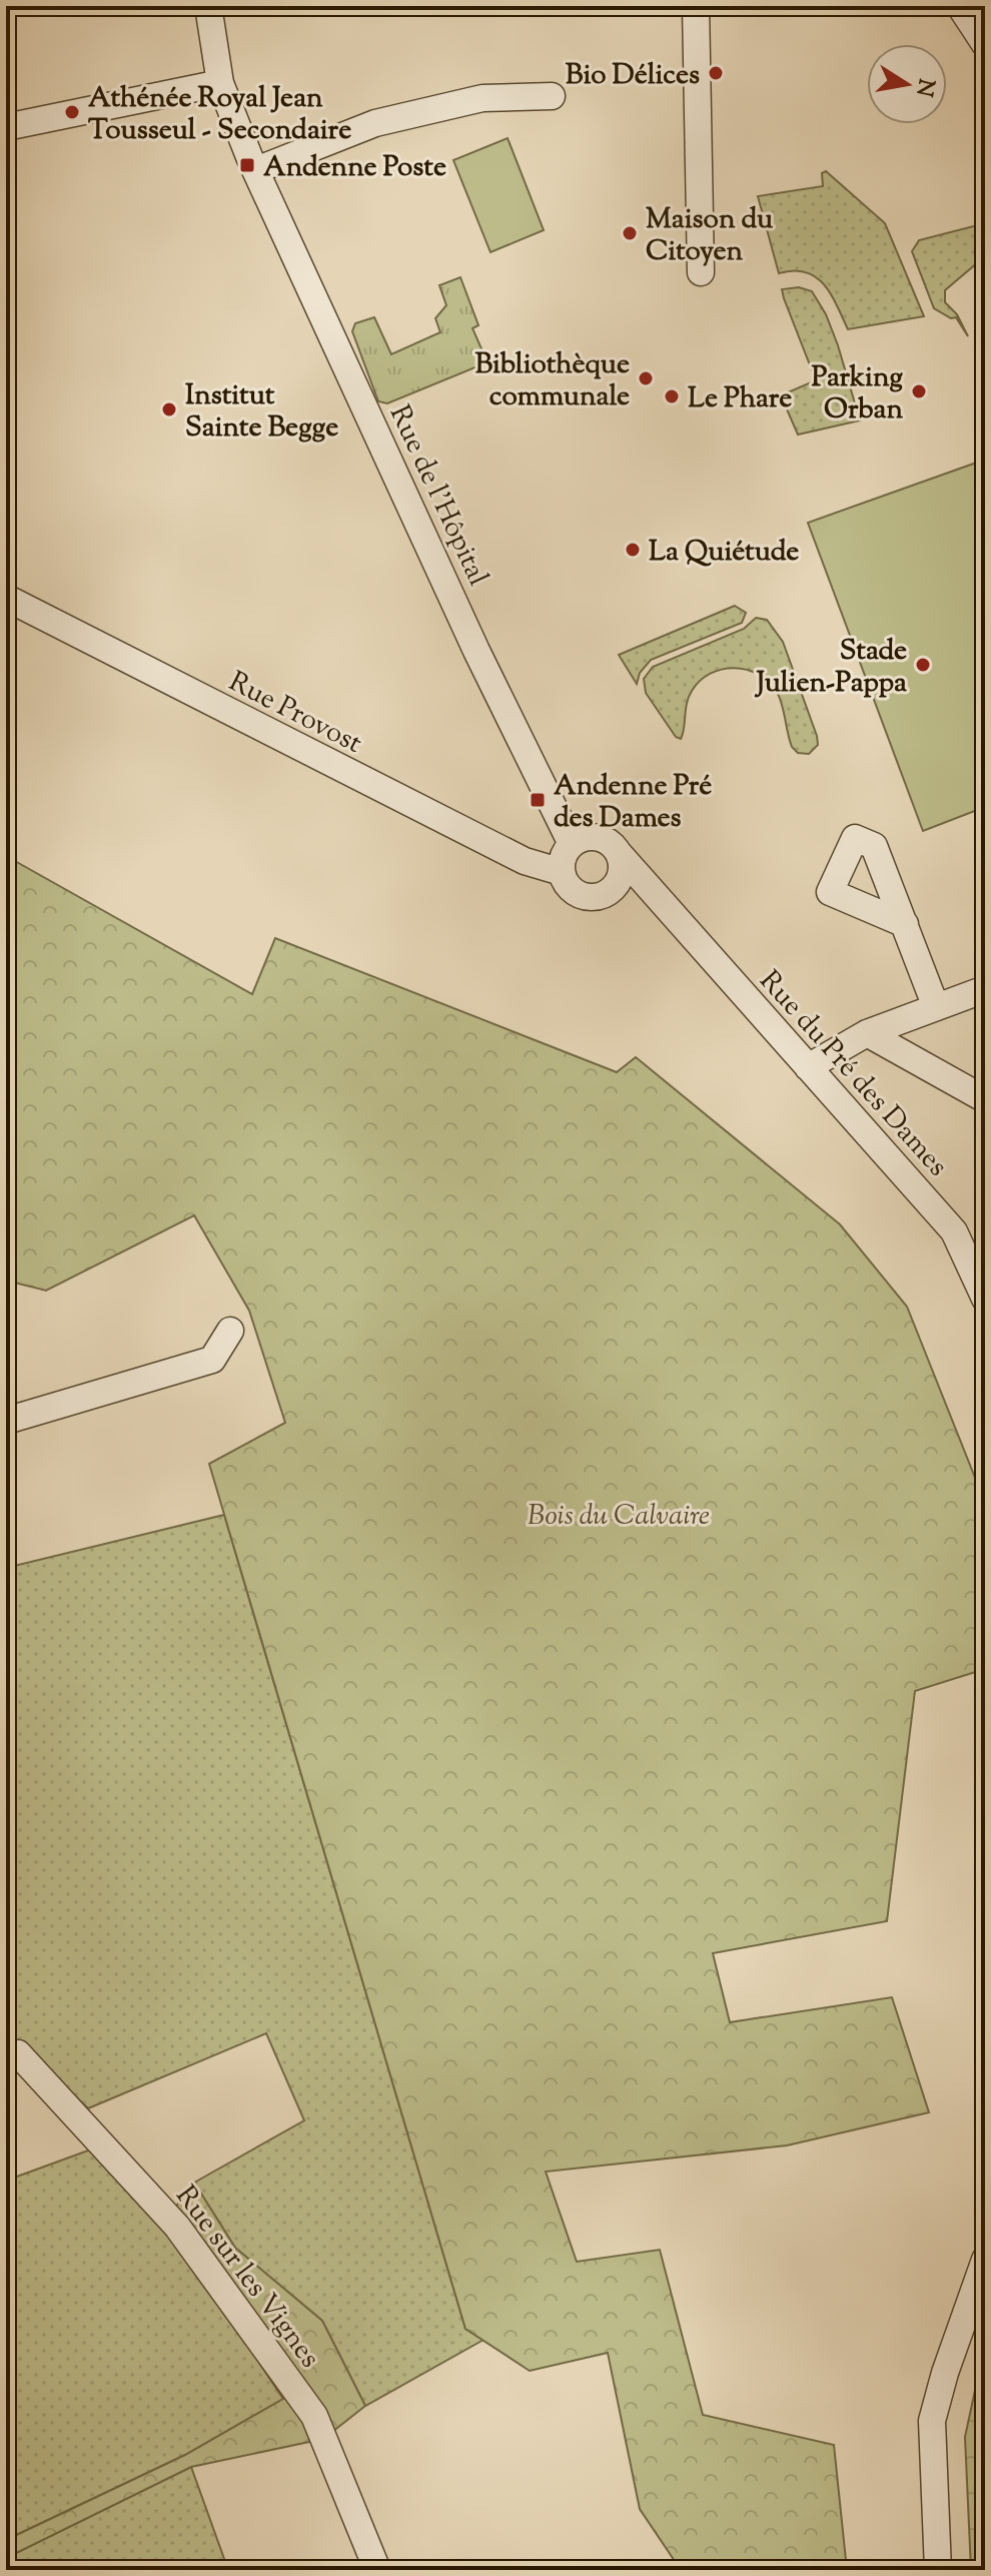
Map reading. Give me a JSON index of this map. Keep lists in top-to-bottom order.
{
  "streets": {
    "street": [
      "Rue de l'Hôpital",
      "Rue Provost",
      "Rue du Pré des Dames",
      "Rue sur les Vignes"
    ]
  },
  "crossings": [
    ["Rue de l'Hôpital", "Rue Provost"],
    ["Rue de l'Hôpital", "Rue du Pré des Dames"],
    ["Rue Provost", "Rue du Pré des Dames"]
  ],
  "parks": ["Bois du Calvaire"],
  "places": {
    "other": [
      "Bio Délices",
      "Athénée Royal Jean Tousseul - Secondaire",
      "Maison du Citoyen",
      "Bibliothèque communale",
      "Parking Orban",
      "Le Phare",
      "Institut Sainte Begge",
      "La Quiétude",
      "Stade Julien-Pappa"
    ],
    "transit": ["Andenne Poste", "Andenne Pré des Dames"]
  },
  "north": "right"
}
